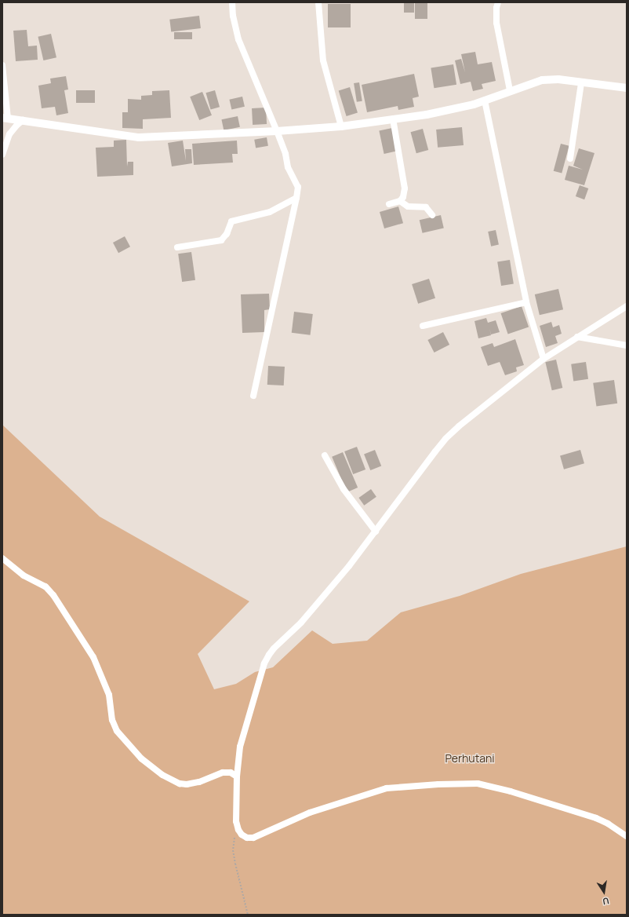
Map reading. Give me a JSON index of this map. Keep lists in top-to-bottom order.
{
  "parks": ["Perhutani"],
  "north": "bottom"
}
